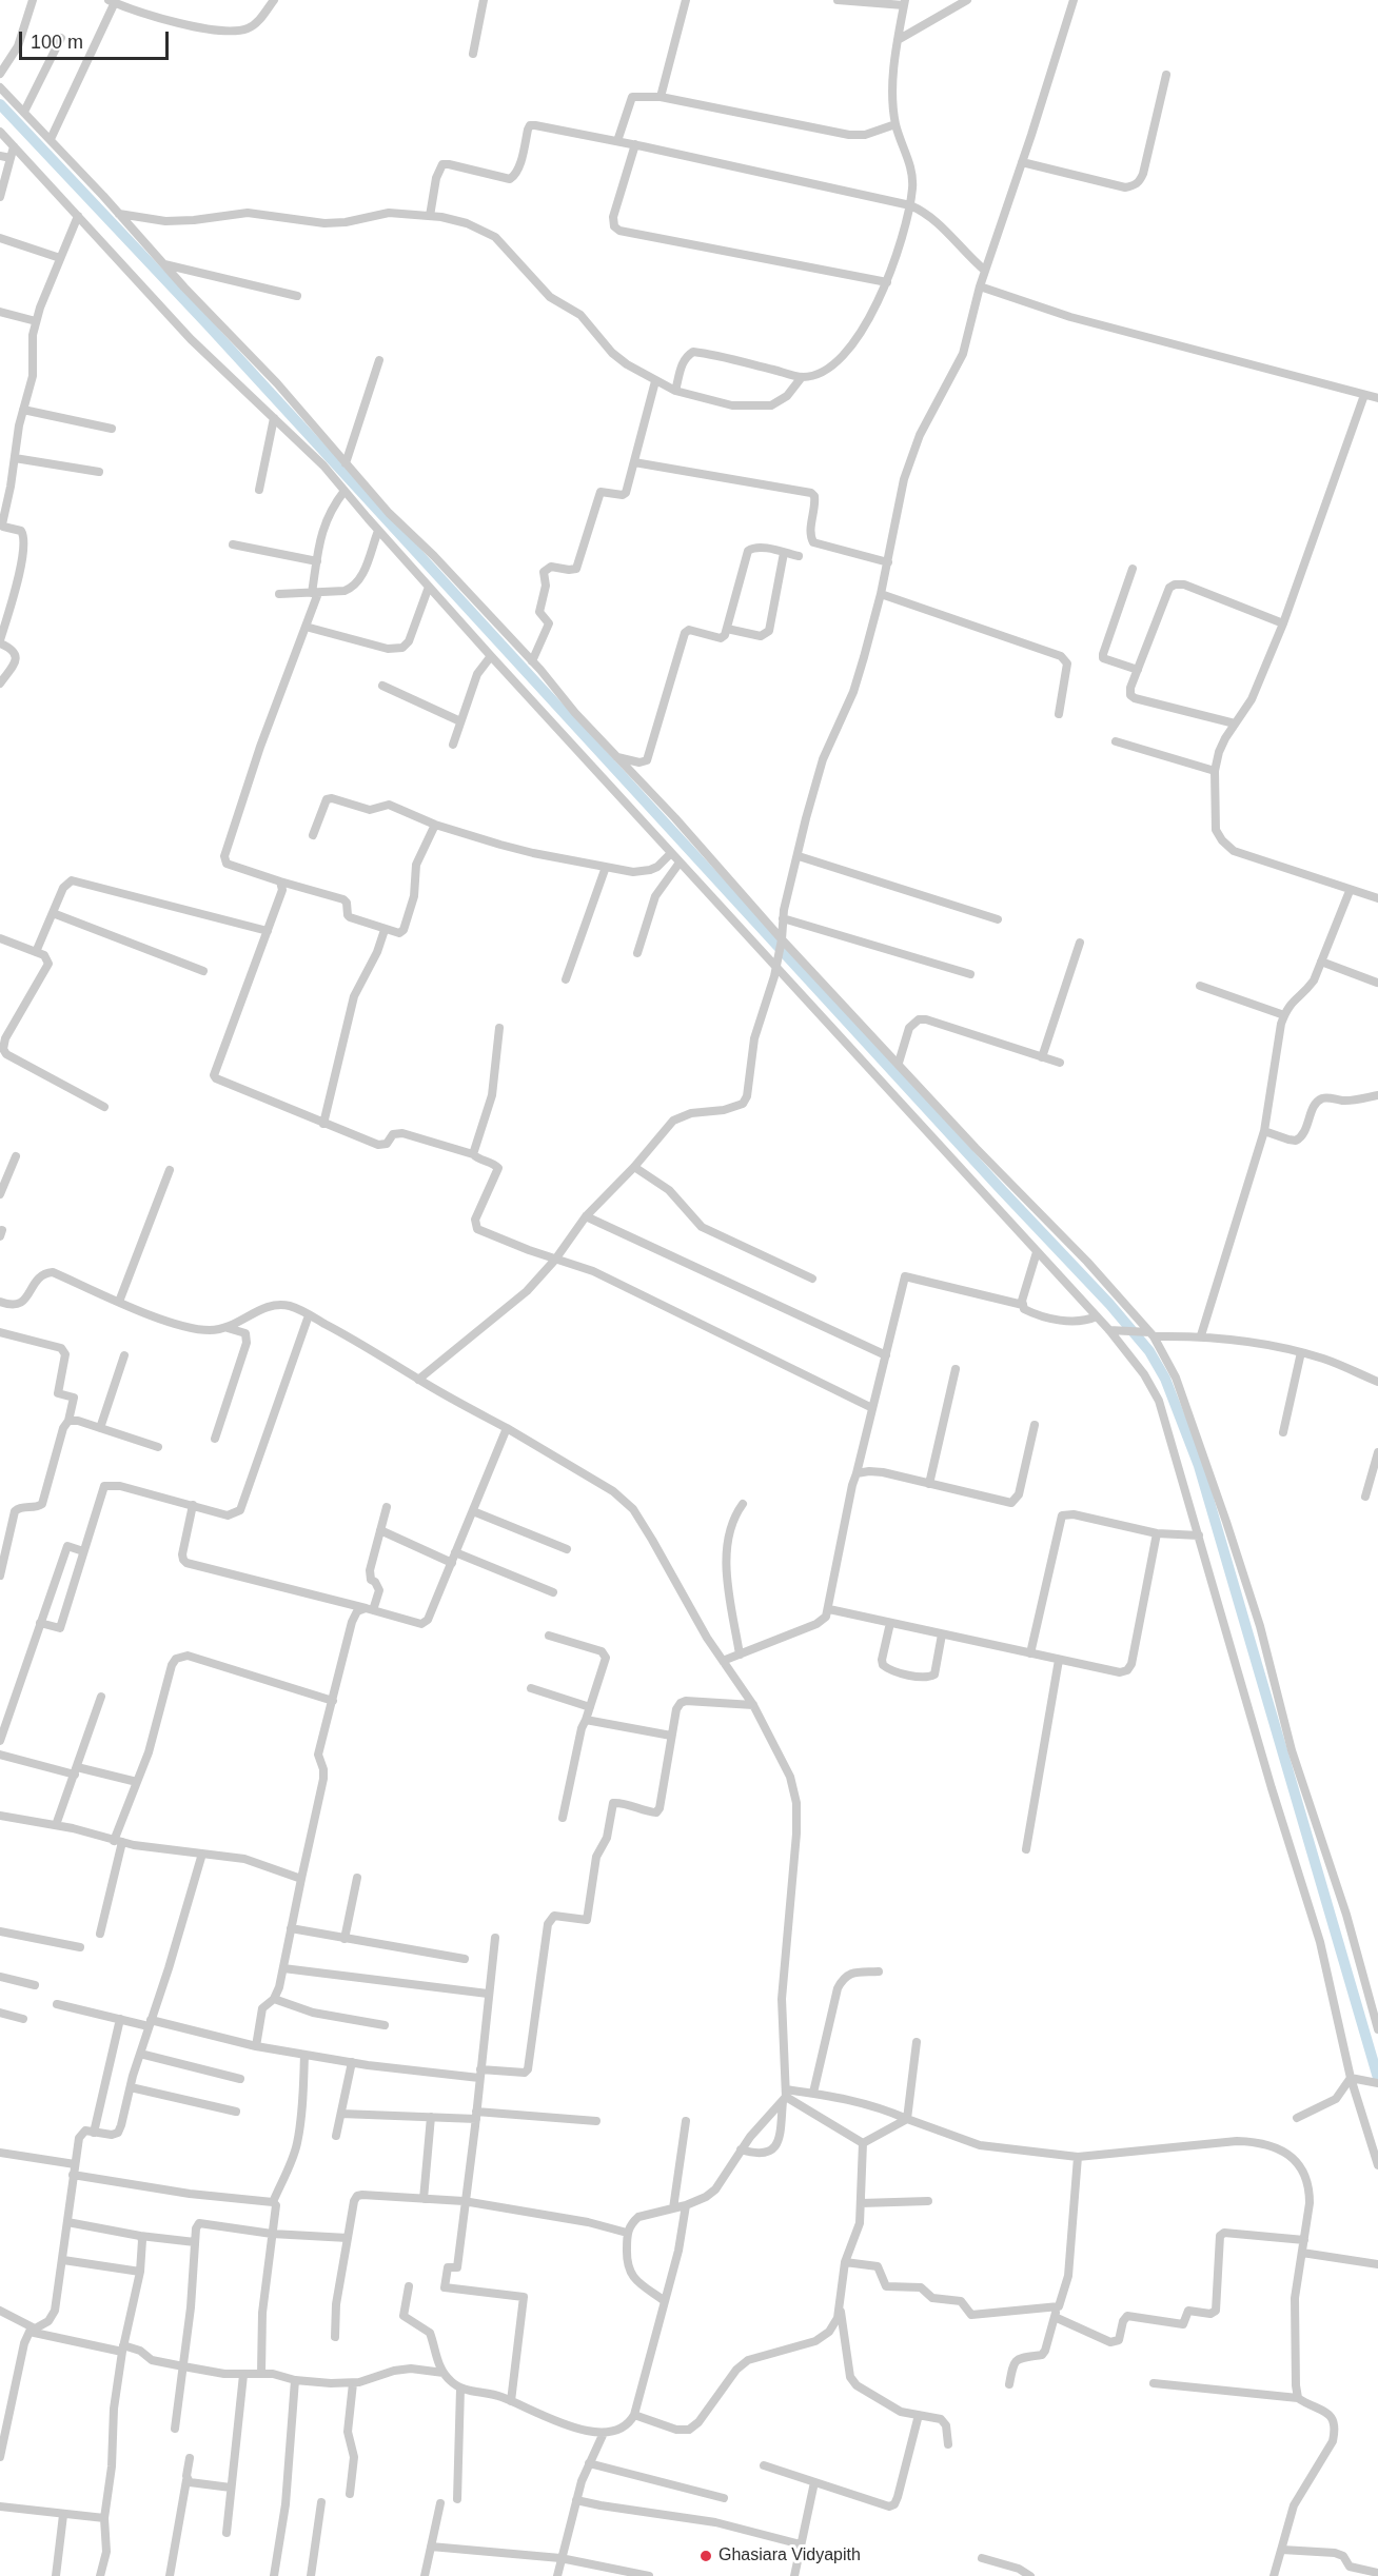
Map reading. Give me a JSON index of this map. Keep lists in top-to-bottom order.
{
  "places": ["Ghasiara Vidyapith"],
  "scale_bar": "100 m"
}
